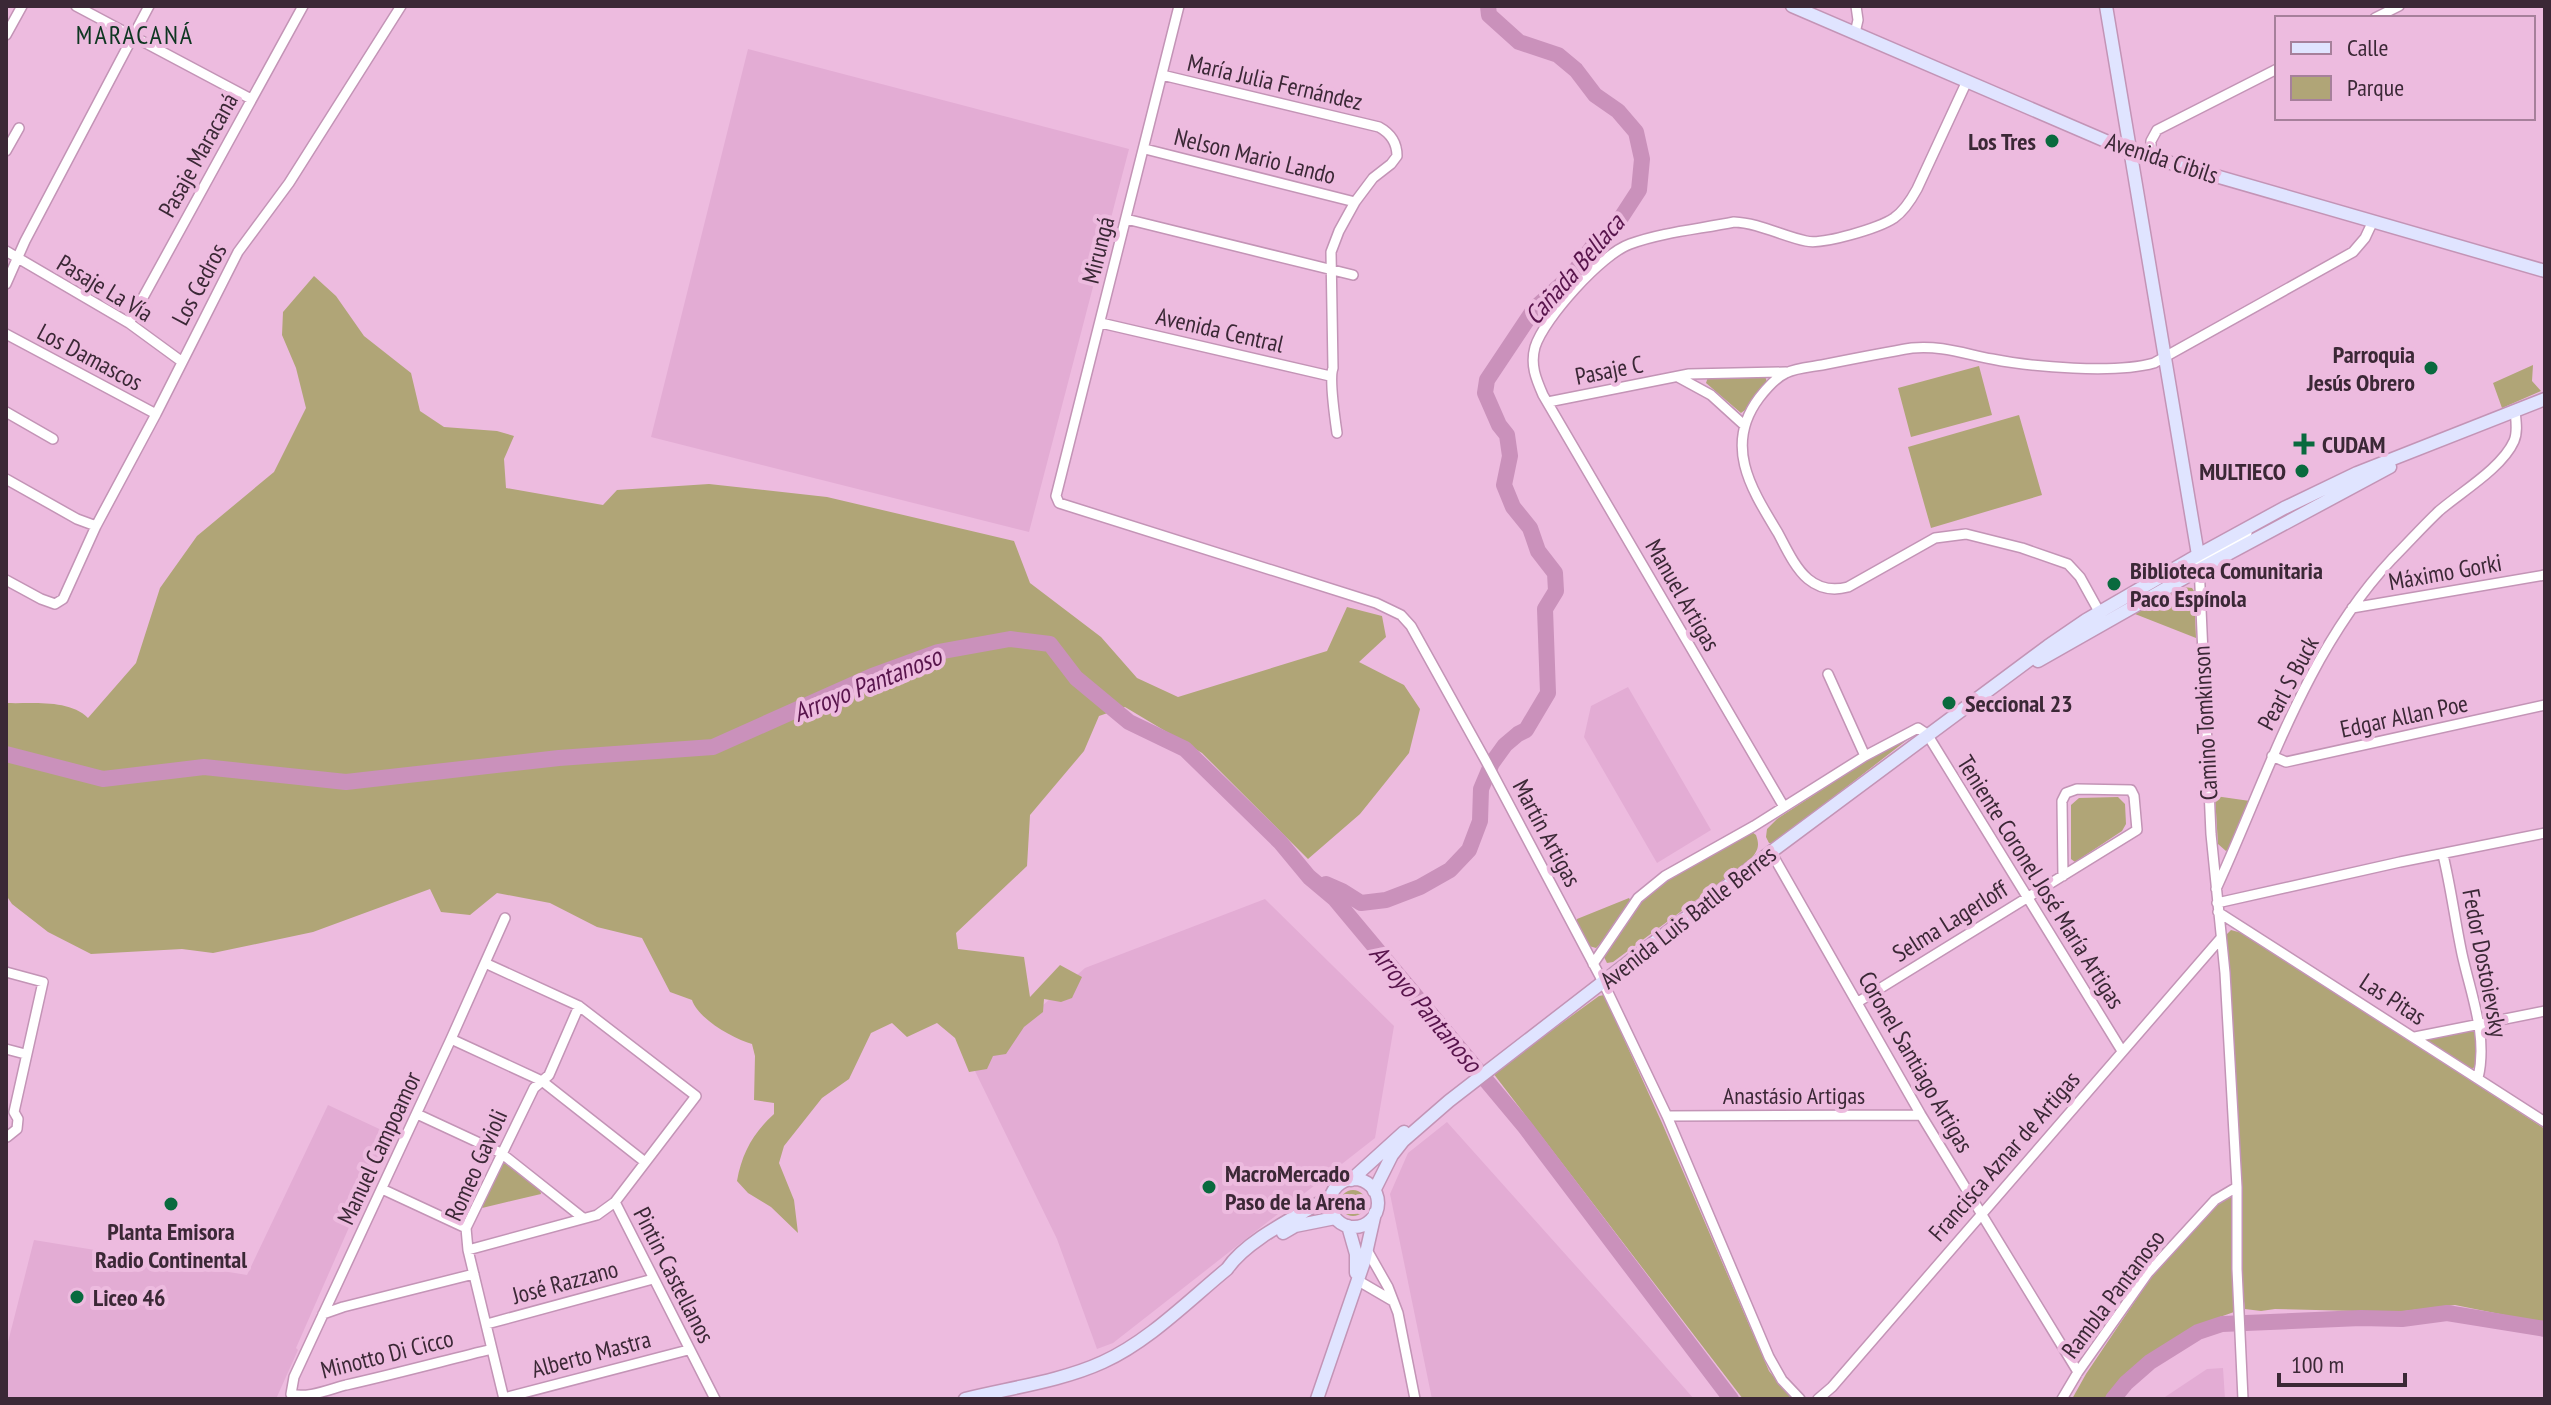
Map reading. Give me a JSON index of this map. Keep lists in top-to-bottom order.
{
  "streets": {
    "main road": ["Avenida Cibils", "Camino Tomkinson", "Avenida Luis Batlle Berres"],
    "street": [
      "María Julia Fernández",
      "Pasaje Maracaná",
      "Nelson Mario Lando",
      "Mirungá",
      "Los Cedros",
      "Pasaje La Vía",
      "Avenida Central",
      "Los Damascos",
      "Pasaje C",
      "Máximo Gorki",
      "Manuel Artigas",
      "Pearl S Buck",
      "Edgar Allan Poe",
      "Martín Artigas",
      "Teniente Coronel José María Artigas",
      "Selma Lagerloff",
      "Fedor Dostoievsky",
      "Las Pitas",
      "Coronel Santiago Artigas",
      "Anastásio Artigas",
      "Manuel Campoamor",
      "Francisca Aznar de Artigas",
      "Romeo Gavioli",
      "Pintin Castellanos",
      "José Razzano",
      "Rambla Pantanoso",
      "Minotto Di Cicco",
      "Alberto Mastra"
    ]
  },
  "crossings": [
    ["María Julia Fernández", "Nelson Mario Lando"],
    ["María Julia Fernández", "Mirungá"],
    ["Pasaje Maracaná", "Pasaje La Vía"],
    ["Nelson Mario Lando", "Mirungá"],
    ["Avenida Cibils", "Pasaje C"],
    ["Avenida Cibils", "Manuel Artigas"],
    ["Avenida Cibils", "Camino Tomkinson"],
    ["Mirungá", "Avenida Central"],
    ["Mirungá", "Martín Artigas"],
    ["Los Cedros", "Pasaje La Vía"],
    ["Los Cedros", "Los Damascos"],
    ["Pasaje C", "Manuel Artigas"],
    ["Pasaje C", "Camino Tomkinson"],
    ["Máximo Gorki", "Pearl S Buck"],
    ["Manuel Artigas", "Avenida Luis Batlle Berres"],
    ["Pearl S Buck", "Edgar Allan Poe"],
    ["Pearl S Buck", "Camino Tomkinson"],
    ["Pearl S Buck", "Avenida Luis Batlle Berres"],
    ["Camino Tomkinson", "Avenida Luis Batlle Berres"],
    ["Camino Tomkinson", "Las Pitas"],
    ["Camino Tomkinson", "Francisca Aznar de Artigas"],
    ["Camino Tomkinson", "Rambla Pantanoso"],
    ["Martín Artigas", "Avenida Luis Batlle Berres"],
    ["Martín Artigas", "Anastásio Artigas"],
    ["Teniente Coronel José María Artigas", "Avenida Luis Batlle Berres"],
    ["Teniente Coronel José María Artigas", "Selma Lagerloff"],
    ["Teniente Coronel José María Artigas", "Francisca Aznar de Artigas"],
    ["Avenida Luis Batlle Berres", "Coronel Santiago Artigas"],
    ["Selma Lagerloff", "Coronel Santiago Artigas"],
    ["Fedor Dostoievsky", "Las Pitas"],
    ["Coronel Santiago Artigas", "Anastásio Artigas"],
    ["Coronel Santiago Artigas", "Francisca Aznar de Artigas"],
    ["Coronel Santiago Artigas", "Rambla Pantanoso"],
    ["Manuel Campoamor", "Minotto Di Cicco"],
    ["Romeo Gavioli", "Pintin Castellanos"],
    ["Romeo Gavioli", "José Razzano"],
    ["Romeo Gavioli", "Minotto Di Cicco"],
    ["Romeo Gavioli", "Alberto Mastra"],
    ["Pintin Castellanos", "José Razzano"],
    ["Pintin Castellanos", "Alberto Mastra"]
  ],
  "districts": ["MARACANÁ"],
  "water": ["Cañada Bellaca", "Arroyo Pantanoso"],
  "places": {
    "other": [
      "Los Tres",
      "Parroquia Jesús Obrero",
      "MULTIECO",
      "Biblioteca Comunitaria Paco Espínola",
      "Seccional 23",
      "MacroMercado Paso de la Arena",
      "Planta Emisora Radio Continental",
      "Liceo 46"
    ],
    "health": ["CUDAM"]
  },
  "legend": ["Calle", "Parque"],
  "scale_bar": "100 m"
}
